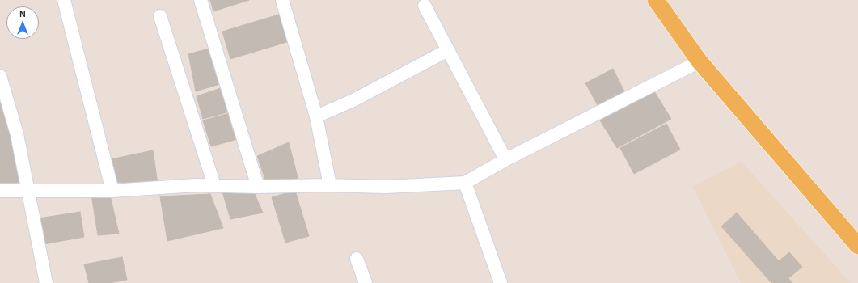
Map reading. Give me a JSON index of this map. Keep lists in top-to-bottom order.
{
  "north": "top"
}
